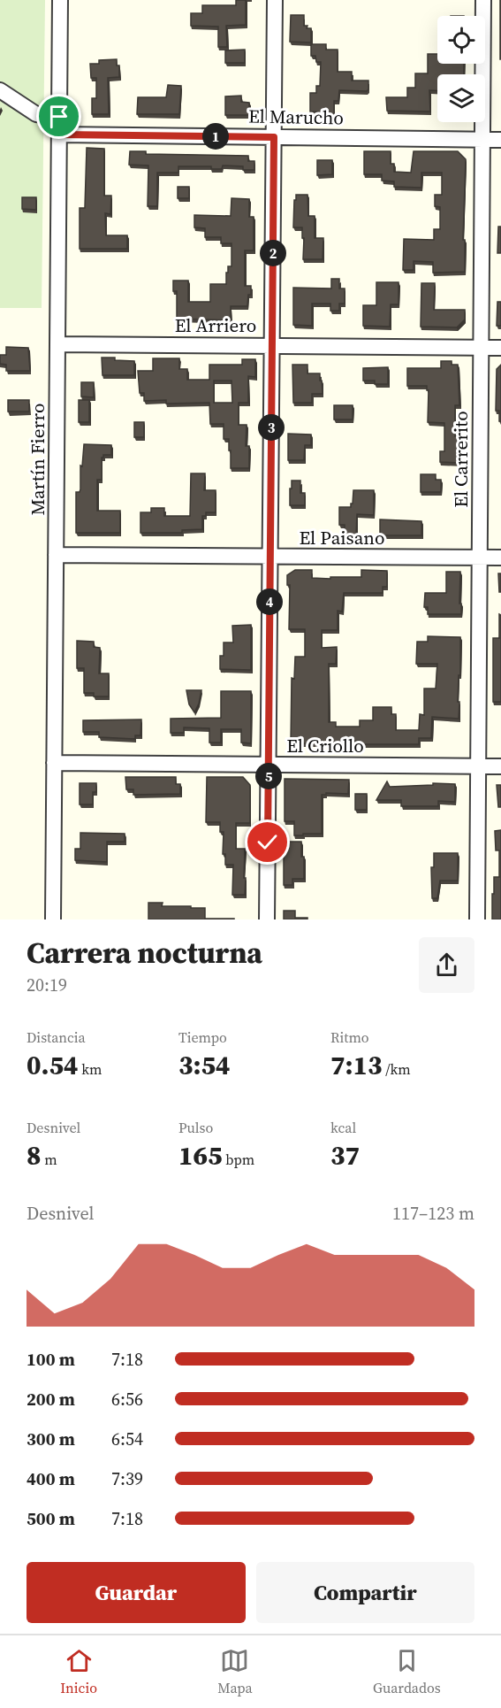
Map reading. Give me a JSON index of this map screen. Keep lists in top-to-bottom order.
{
  "streets": {
    "street": [
      "El Marucho",
      "El Arriero",
      "Martín Fierro",
      "El Carrerito",
      "El Paisano",
      "El Criollo"
    ]
  },
  "crossings": [
    ["El Marucho", "Martín Fierro"],
    ["El Marucho", "El Carrerito"],
    ["El Arriero", "Martín Fierro"],
    ["El Arriero", "El Carrerito"],
    ["Martín Fierro", "El Paisano"],
    ["Martín Fierro", "El Criollo"],
    ["El Carrerito", "El Paisano"],
    ["El Carrerito", "El Criollo"]
  ],
  "page": {
    "pins": [
      "1",
      "2",
      "3",
      "4",
      "5"
    ],
    "heading": ["Carrera nocturna", "20:19"],
    "stats": [
      ["Distancia", "0.54 km"],
      ["Tiempo", "3:54"],
      ["Ritmo", "7:13 /km"],
      ["Desnivel", "8 m"],
      ["Pulso", "165 bpm"],
      ["kcal", "37"]
    ],
    "chart": ["Desnivel", "117–123 m"],
    "list": [
      {
        "name": "100 m",
        "note": "7:18"
      },
      {
        "name": "200 m",
        "note": "6:56"
      },
      {
        "name": "300 m",
        "note": "6:54"
      },
      {
        "name": "400 m",
        "note": "7:39"
      },
      {
        "name": "500 m",
        "note": "7:18"
      }
    ],
    "buttons": ["Guardar", "Compartir"],
    "tabs": ["Inicio", "Mapa", "Guardados"]
  }
}
